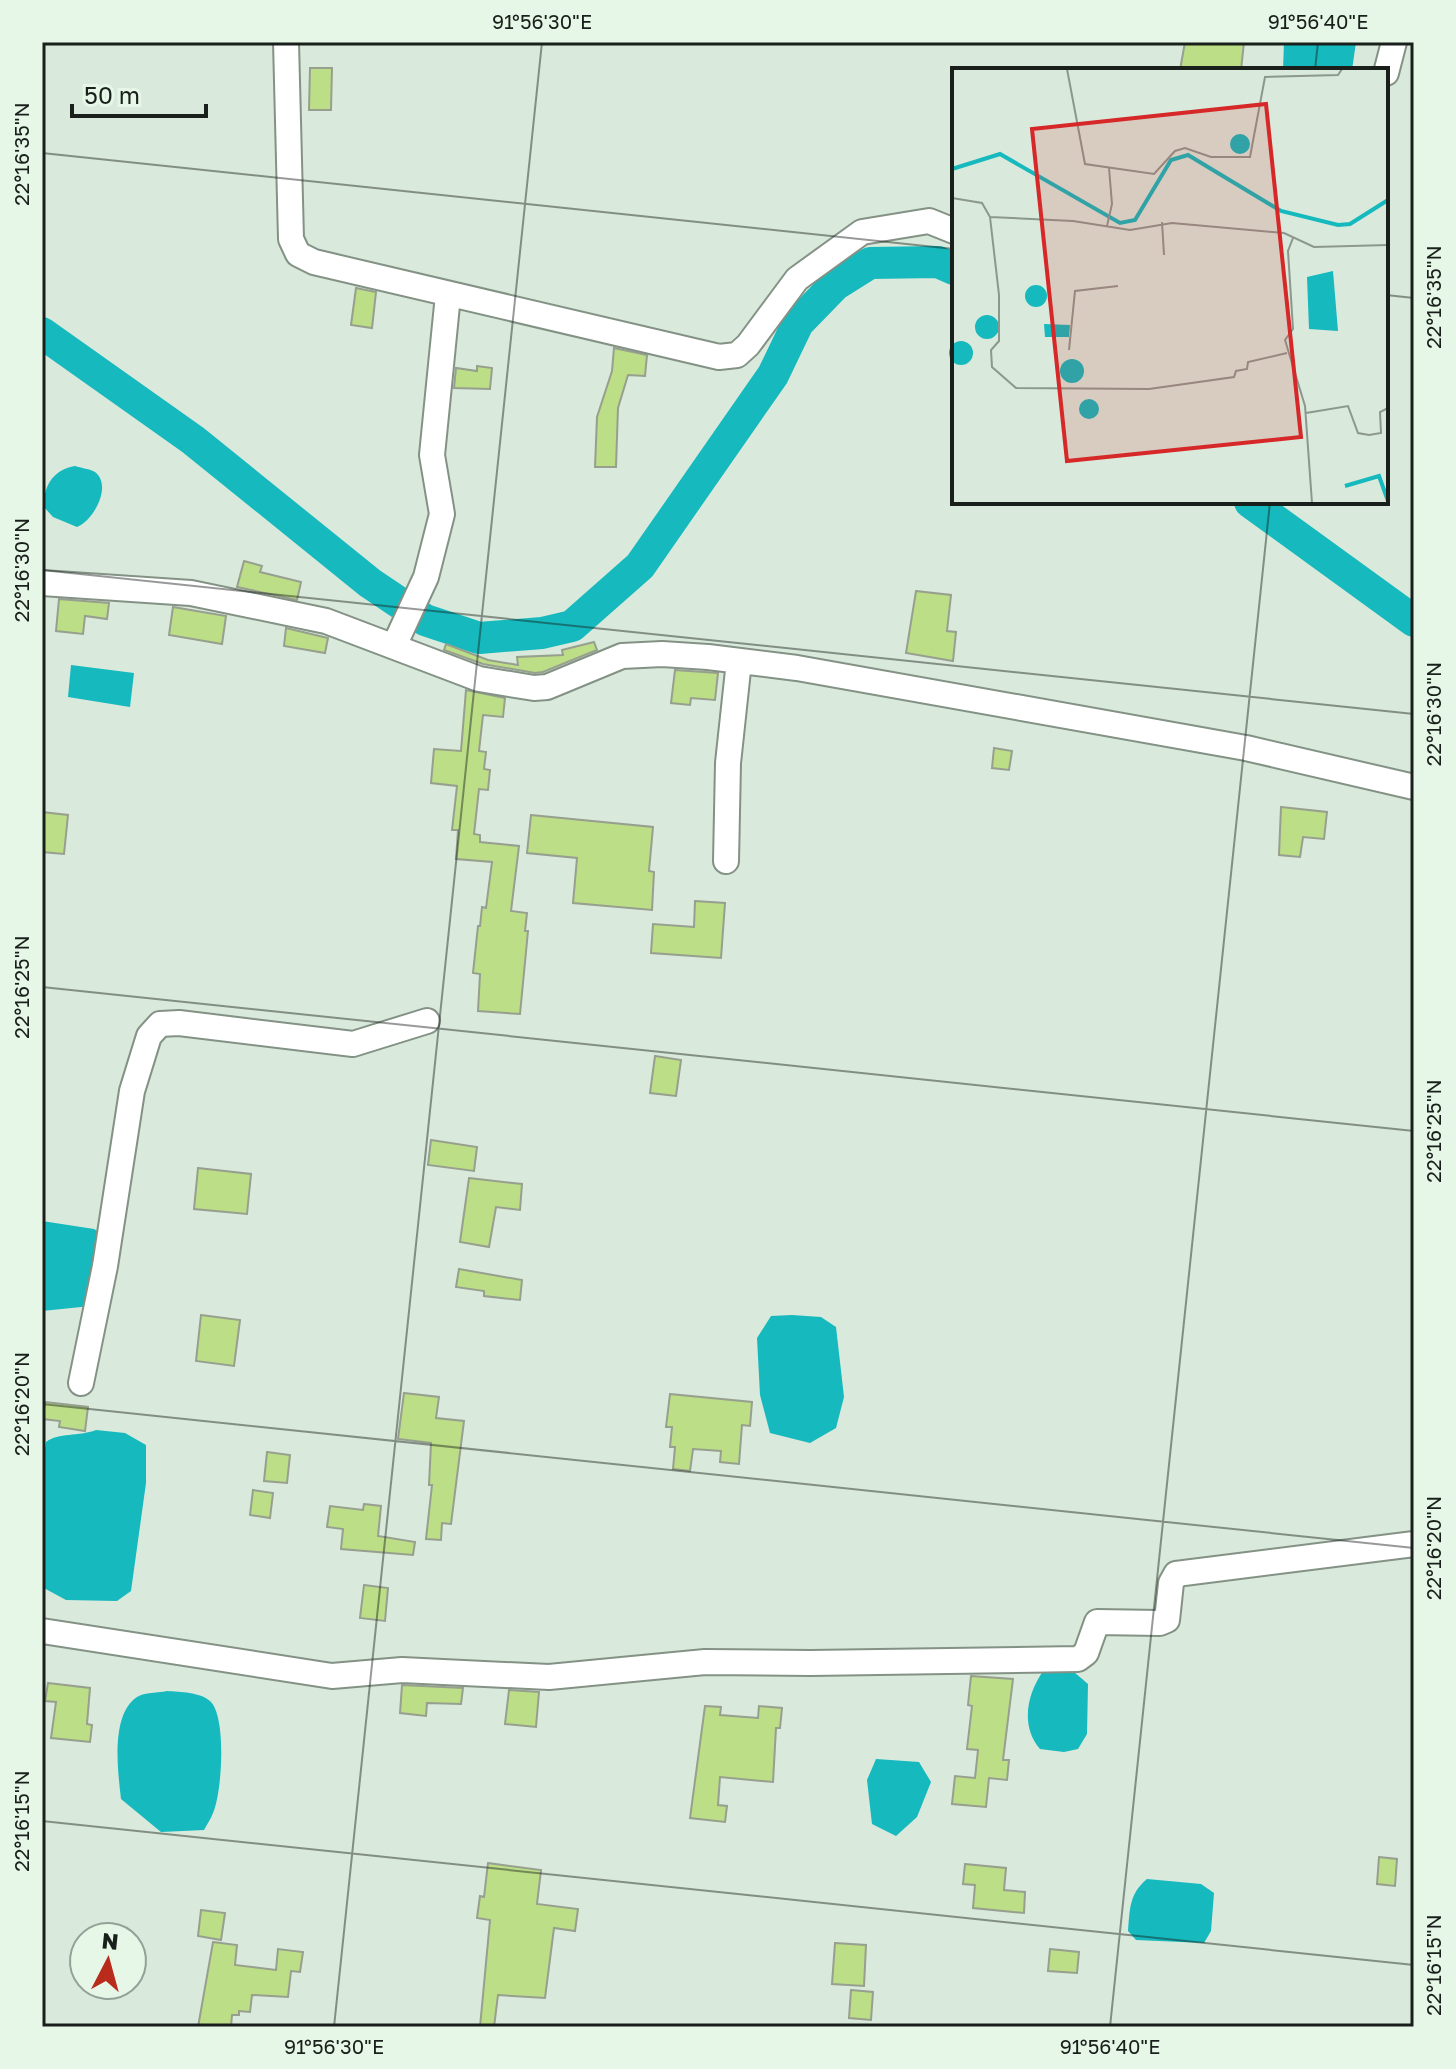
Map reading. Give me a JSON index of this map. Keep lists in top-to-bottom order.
{
  "scale_bar": "50 m",
  "north": "top",
  "coordinates": [
    "91°56'30\"E",
    "91°56'40\"E",
    "22°16'35\"N",
    "22°16'30\"N",
    "22°16'25\"N",
    "22°16'20\"N",
    "22°16'15\"N"
  ]
}
